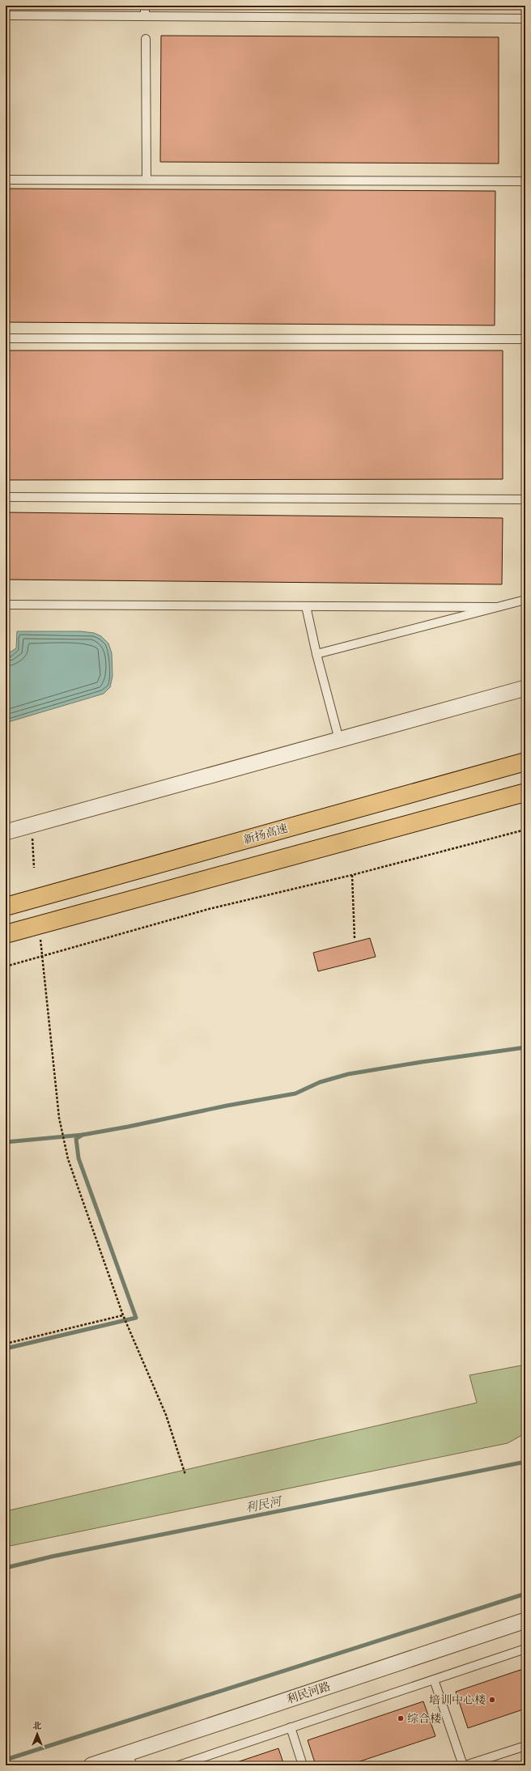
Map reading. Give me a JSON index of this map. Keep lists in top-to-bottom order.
{
  "streets": {
    "highway": ["新扬高速"],
    "street": ["利民河路"]
  },
  "water": ["利民河"],
  "places": ["培训中心楼", "综合楼"],
  "north": "top"
}
